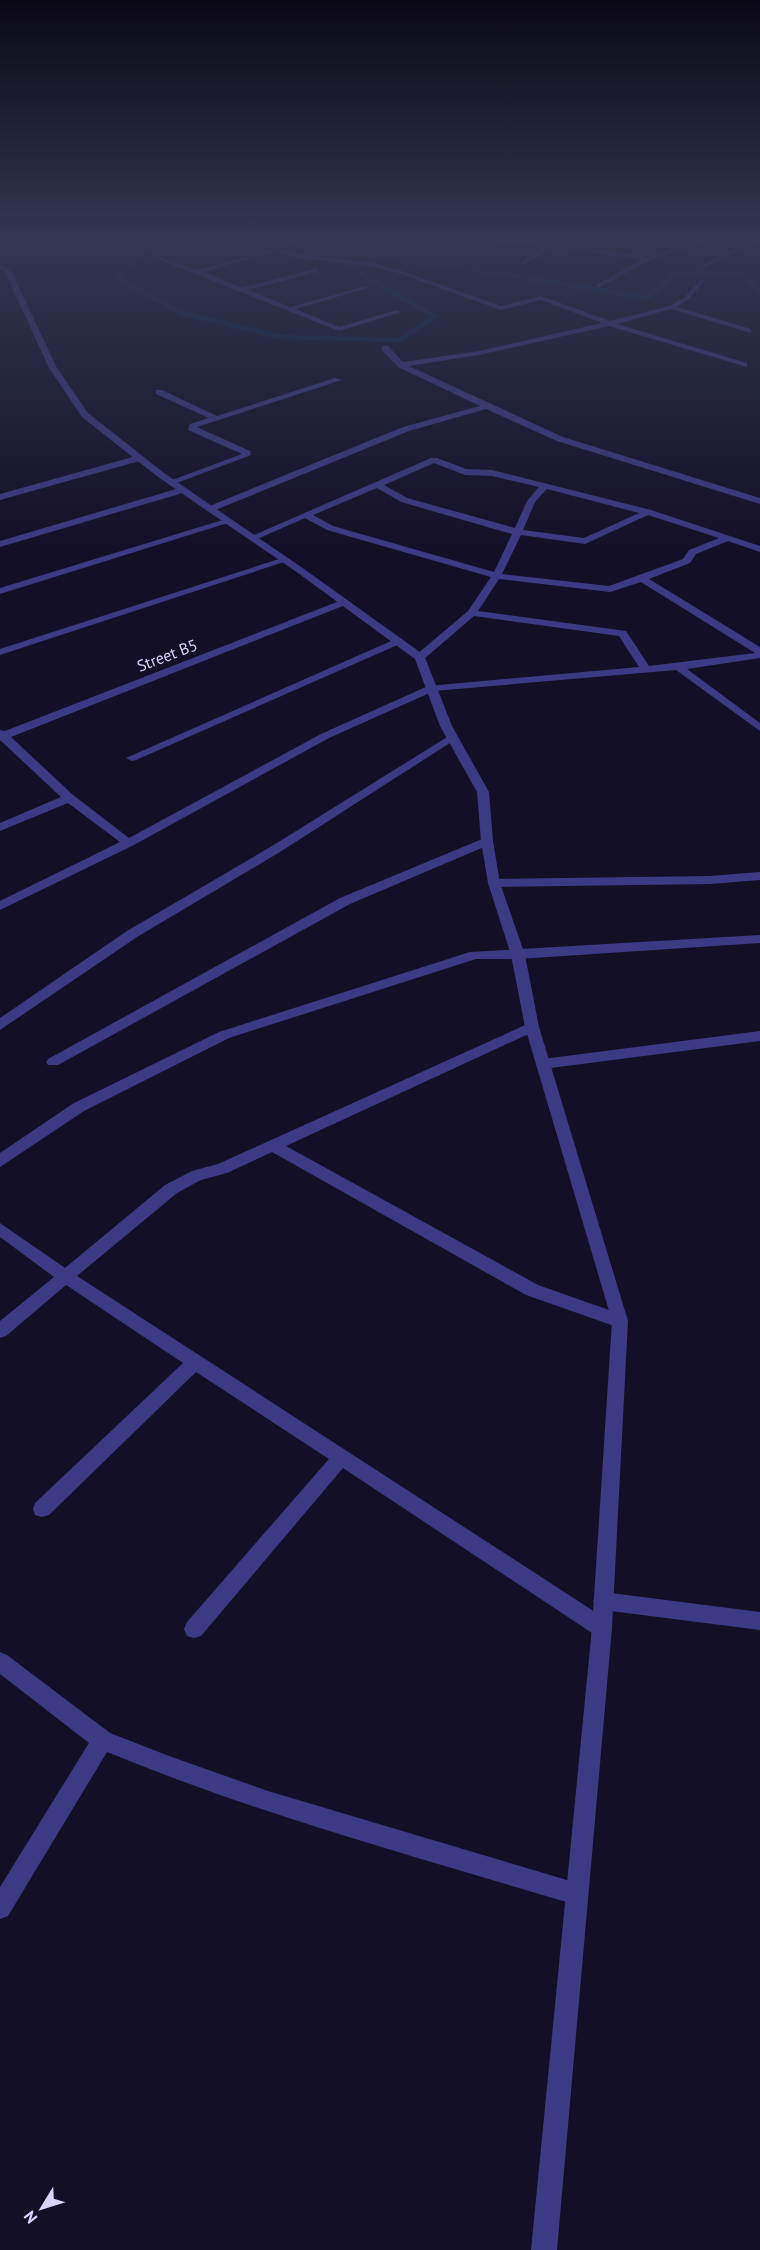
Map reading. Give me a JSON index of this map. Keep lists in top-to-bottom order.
{
  "streets": {
    "street": ["Street B5"]
  },
  "north": "bottom left"
}
